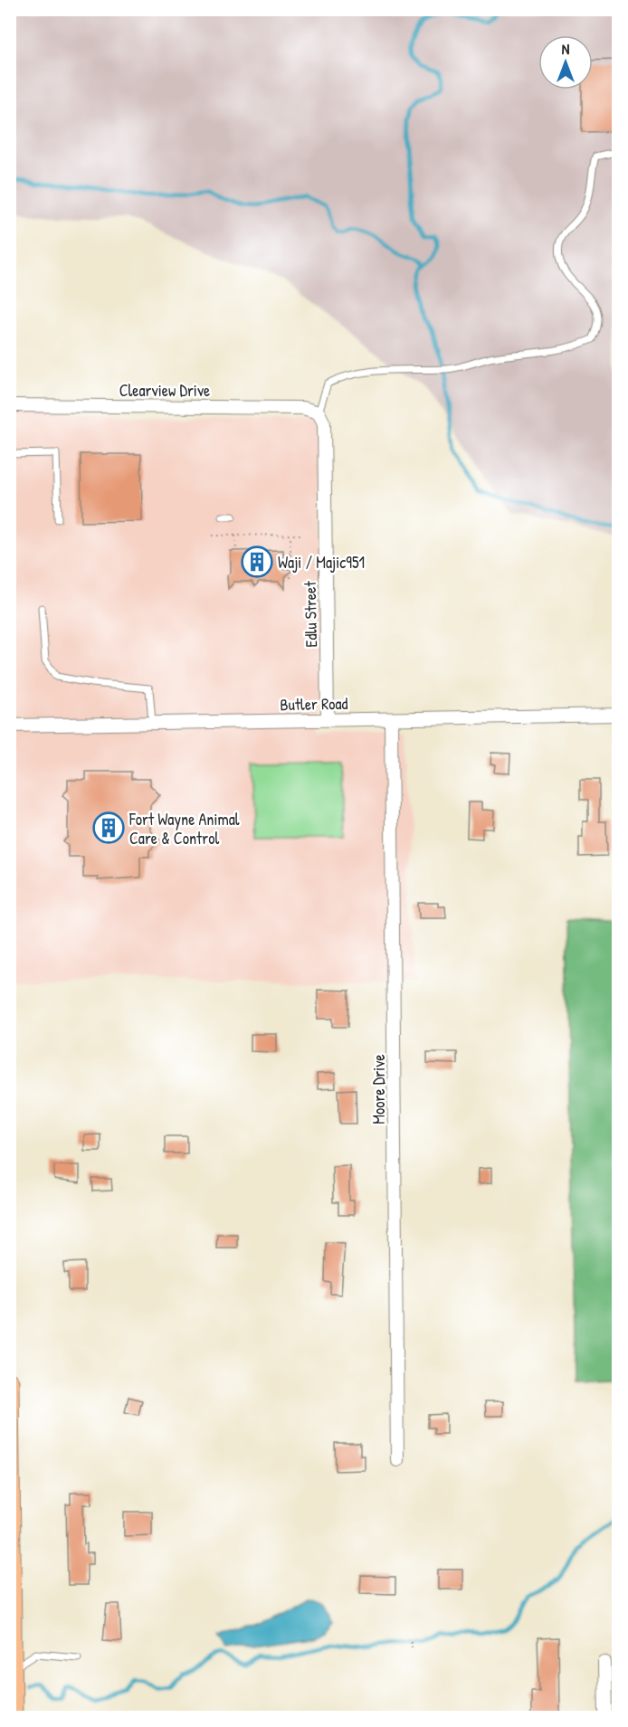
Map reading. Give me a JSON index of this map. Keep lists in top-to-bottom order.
{
  "streets": {
    "street": [
      "Clearview Drive",
      "Edlu Street",
      "Butler Road",
      "Moore Drive"
    ]
  },
  "crossings": [
    ["Clearview Drive", "Edlu Street"],
    ["Edlu Street", "Butler Road"],
    ["Butler Road", "Moore Drive"]
  ],
  "places": {
    "building": ["Waji / Majic951", "Fort Wayne Animal Care & Control"]
  },
  "north": "top"
}
